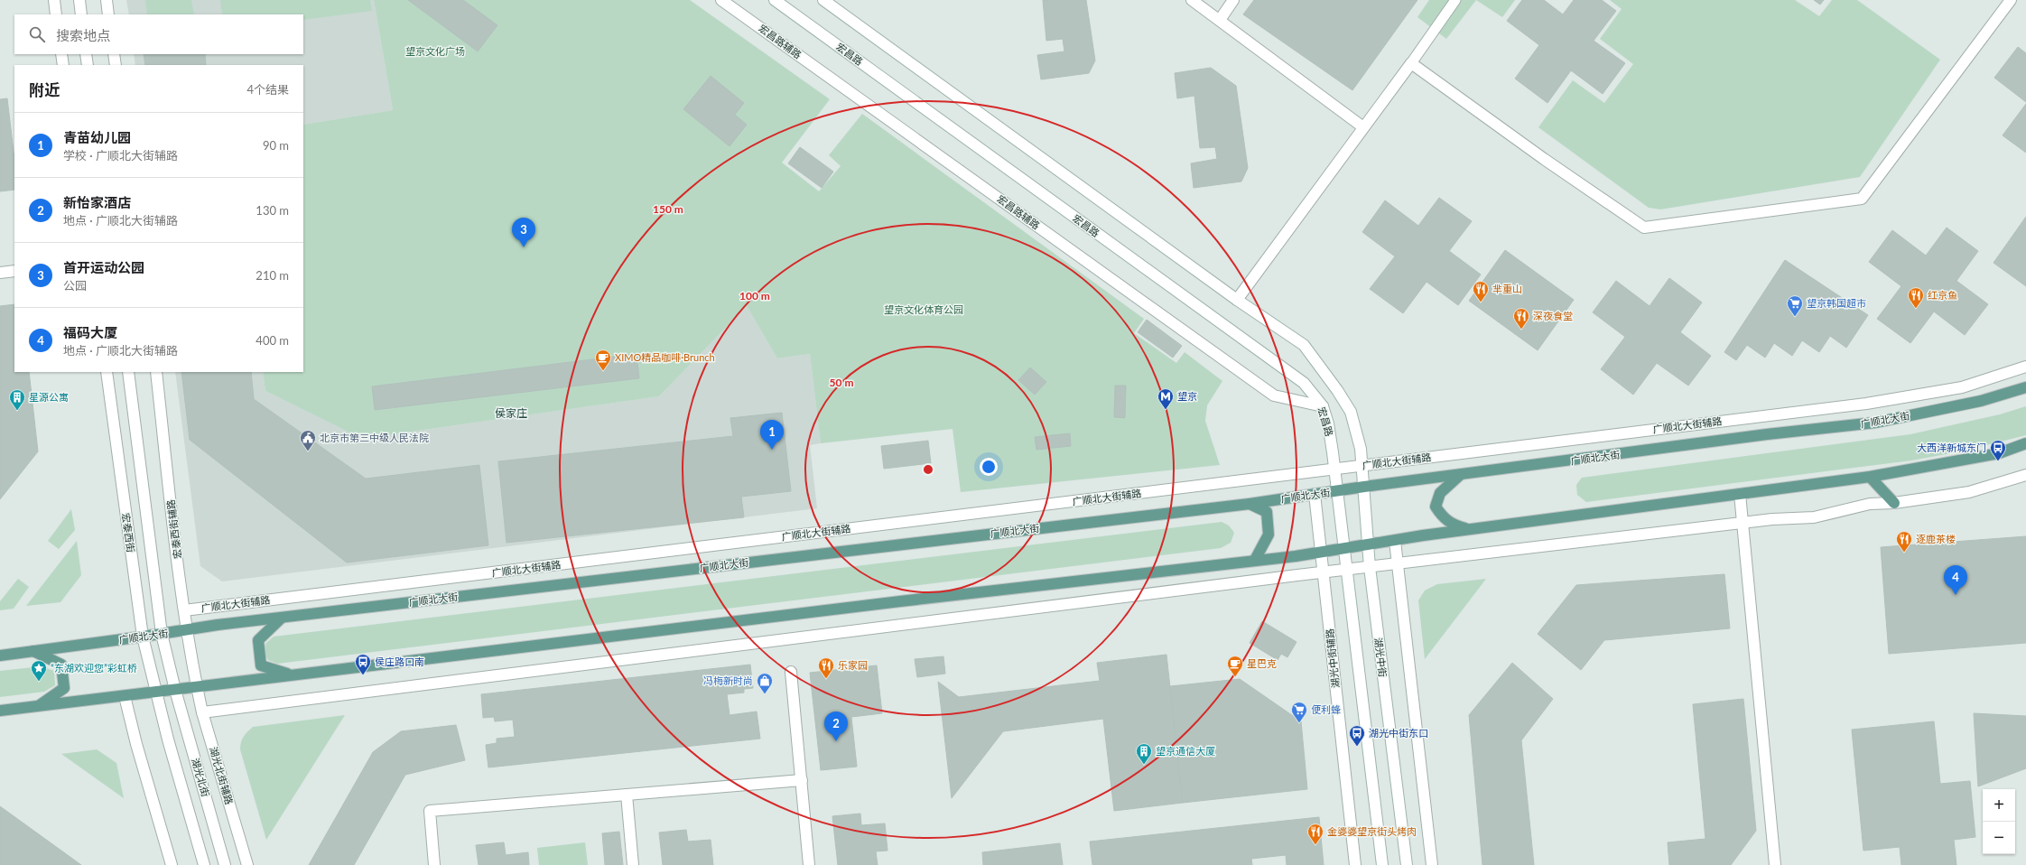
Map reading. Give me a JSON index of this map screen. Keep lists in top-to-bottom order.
{
  "streets": {
    "main road": ["广顺北大街"],
    "street": [
      "宏昌路辅路",
      "宏昌路",
      "广顺北大街辅路",
      "宏泰西街辅路",
      "宏泰西街",
      "湖光中街",
      "湖光中街辅路",
      "湖光北街辅路",
      "湖光北街"
    ]
  },
  "crossings": [
    ["宏昌路辅路", "宏昌路"],
    ["宏昌路", "广顺北大街"],
    ["宏昌路", "广顺北大街辅路"],
    ["广顺北大街", "宏泰西街辅路"],
    ["广顺北大街", "宏泰西街"],
    ["广顺北大街", "湖光中街"],
    ["广顺北大街", "湖光中街辅路"],
    ["广顺北大街辅路", "宏泰西街辅路"],
    ["广顺北大街辅路", "湖光中街"],
    ["宏泰西街辅路", "湖光北街辅路"],
    ["宏泰西街", "湖光北街"]
  ],
  "districts": ["侯家庄"],
  "parks": ["望京文化广场", "望京文化体育公园"],
  "places": {
    "restaurant": [
      "芈重山",
      "红京鱼",
      "深夜食堂",
      "逐鹿茶楼",
      "乐家园",
      "金婆婆望京街头烤肉"
    ],
    "supermarket": ["望京韩国超市", "便利蜂"],
    "cafe": ["XIMO精品咖啡·Brunch", "星巴克"],
    "metro station": ["望京"],
    "building": ["星源公寓", "望京通信大厦"],
    "public building": ["北京市第三中级人民法院"],
    "bus stop": ["大西洋新城东门", "侯庄路口南", "湖光中街东口"],
    "place": ["“东湖欢迎您”彩虹桥"],
    "shop": ["冯梅新时尚"]
  },
  "page": {
    "search": "搜索地点",
    "heading": ["附近", "4个结果"],
    "list": [
      {
        "mark": "1",
        "name": "青苗幼儿园",
        "note": "学校 · 广顺北大街辅路",
        "value": "90 m"
      },
      {
        "mark": "2",
        "name": "新怡家酒店",
        "note": "地点 · 广顺北大街辅路",
        "value": "130 m"
      },
      {
        "mark": "3",
        "name": "首开运动公园",
        "note": "公园",
        "value": "210 m"
      },
      {
        "mark": "4",
        "name": "福码大厦",
        "note": "地点 · 广顺北大街辅路",
        "value": "400 m"
      }
    ],
    "pins": [
      "3",
      "1",
      "4",
      "2"
    ],
    "map_buttons": ["+", "−"]
  },
  "rings": ["150 m", "100 m", "50 m"]
}
